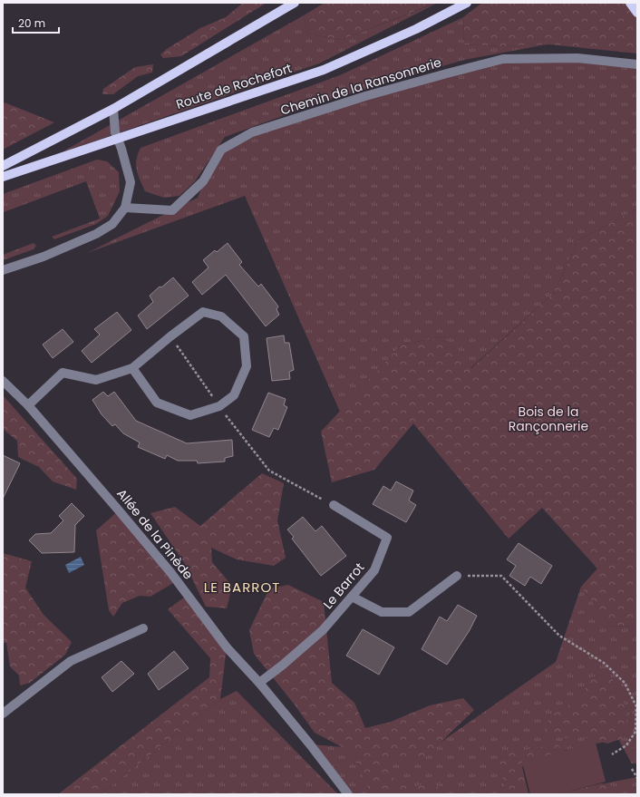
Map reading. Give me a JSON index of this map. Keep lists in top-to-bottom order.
{
  "streets": {
    "main road": ["Route de Rochefort"],
    "street": ["Chemin de la Ransonnerie", "Allée de la Pinède", "Le Barrot"]
  },
  "crossings": [
    ["Allée de la Pinède", "Le Barrot"]
  ],
  "districts": ["LE BARROT"],
  "parks": ["Bois de la Rançonnerie"],
  "scale_bar": "20 m"
}
